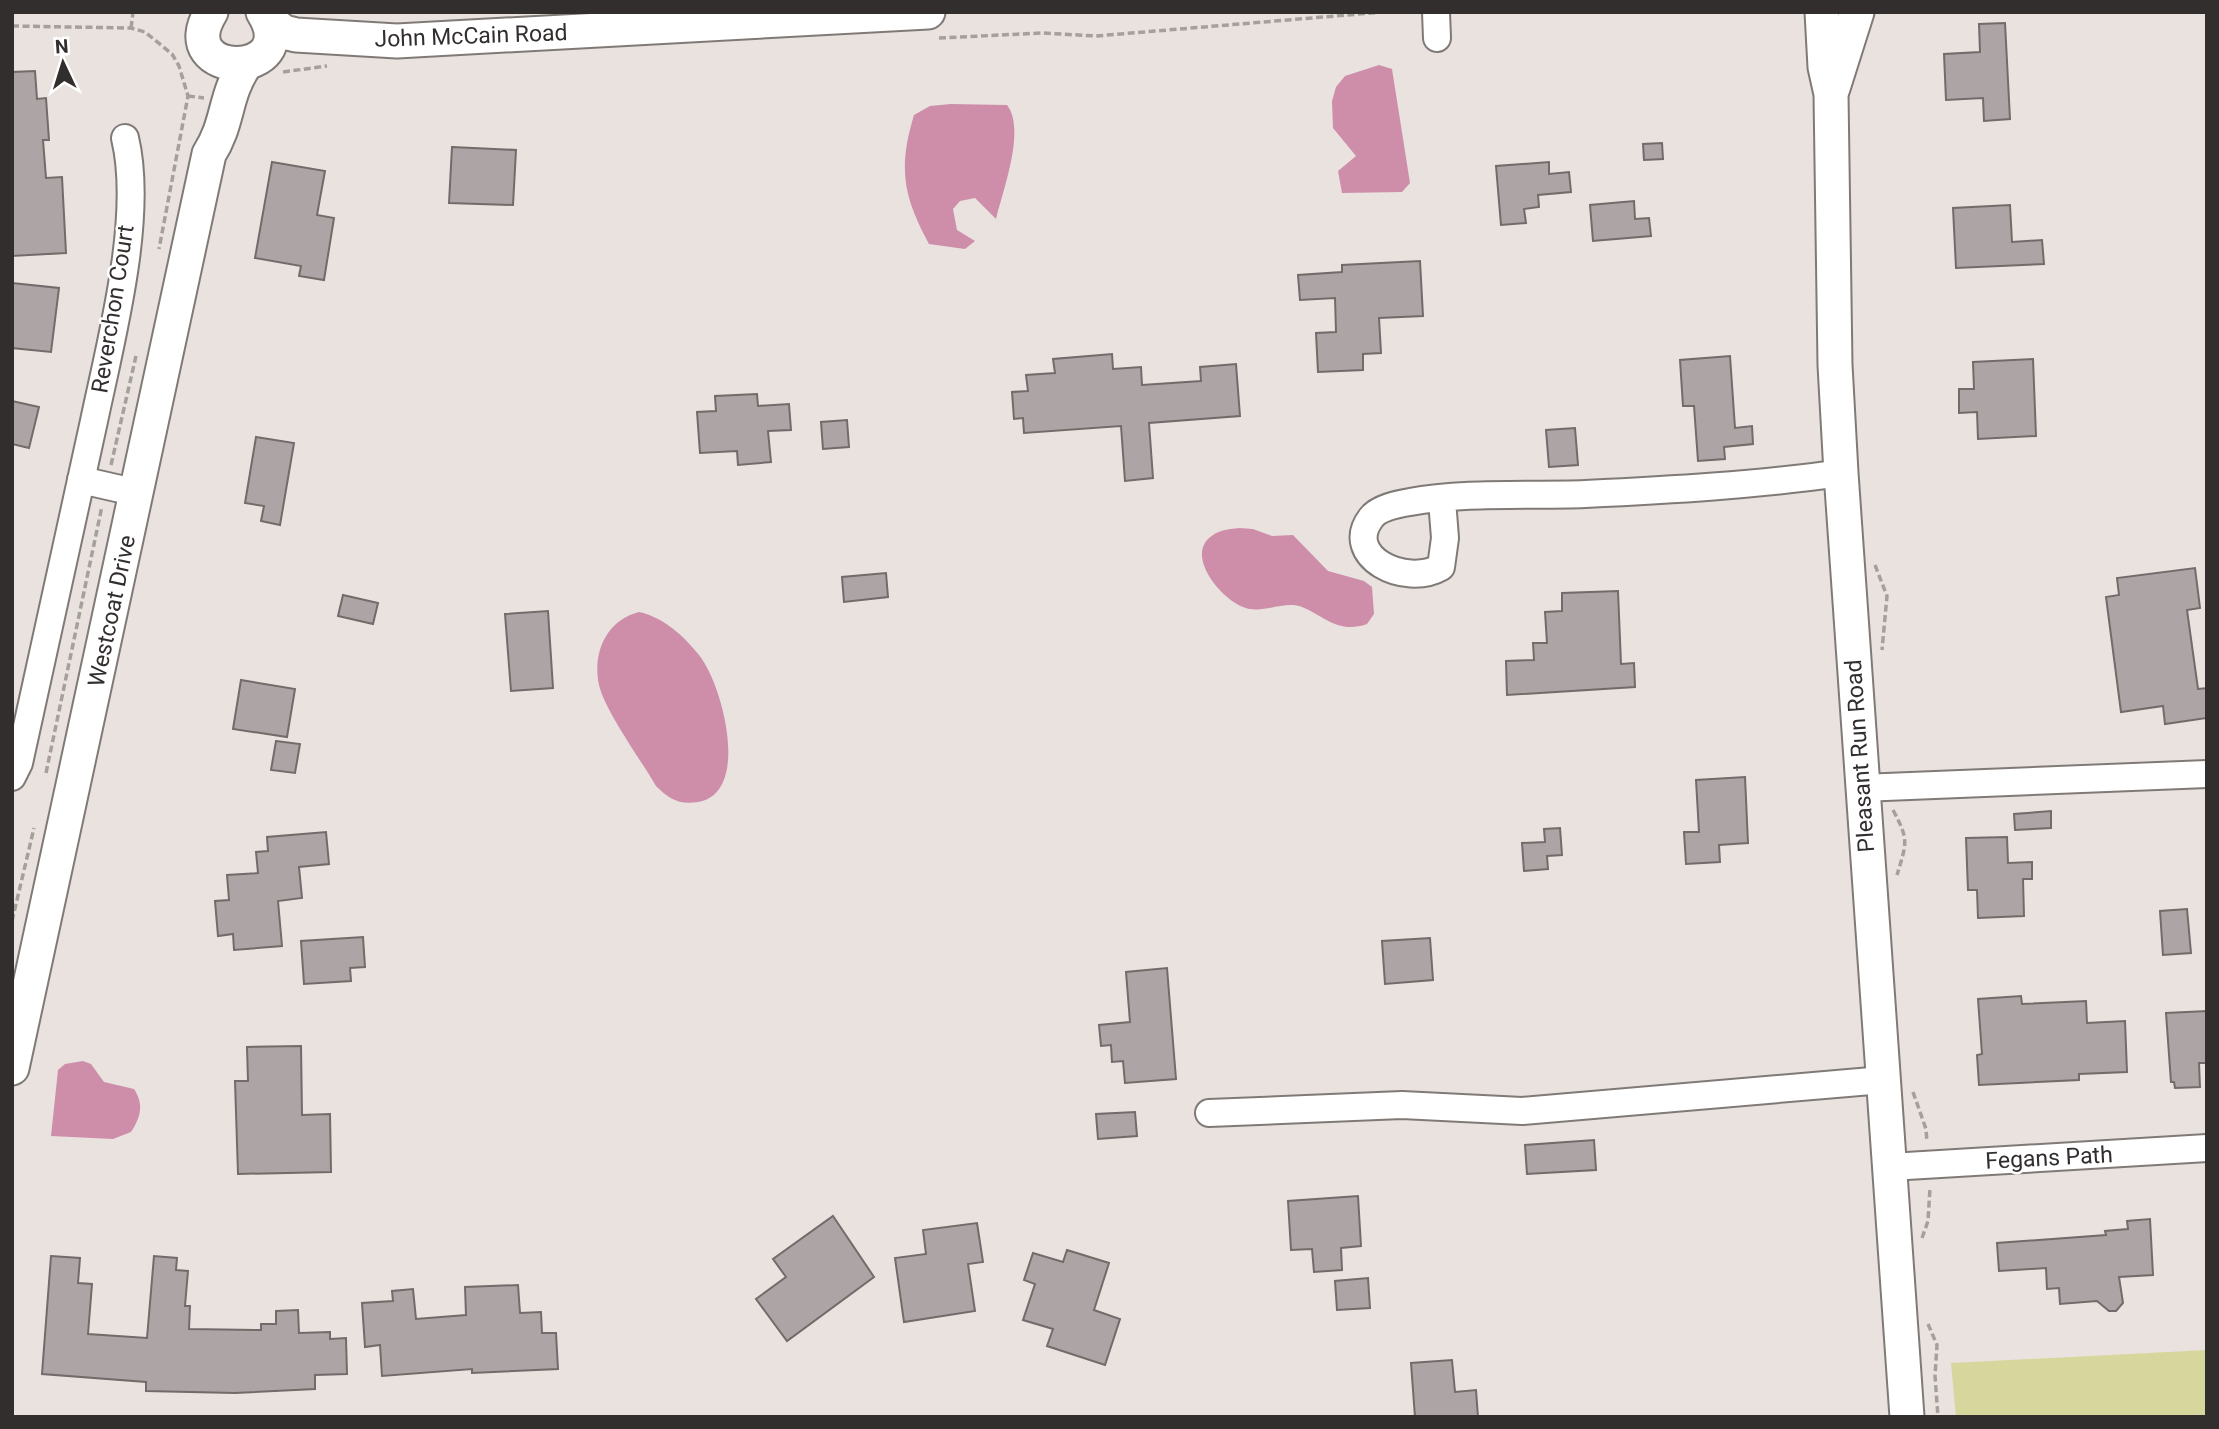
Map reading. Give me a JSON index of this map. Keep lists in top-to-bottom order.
{
  "streets": {
    "main road": ["John McCain Road", "Westcoat Drive", "Pleasant Run Road"],
    "street": ["Reverchon Court", "Fegans Path"]
  },
  "crossings": [
    ["John McCain Road", "Westcoat Drive"],
    ["Pleasant Run Road", "Fegans Path"]
  ],
  "north": "top"
}
